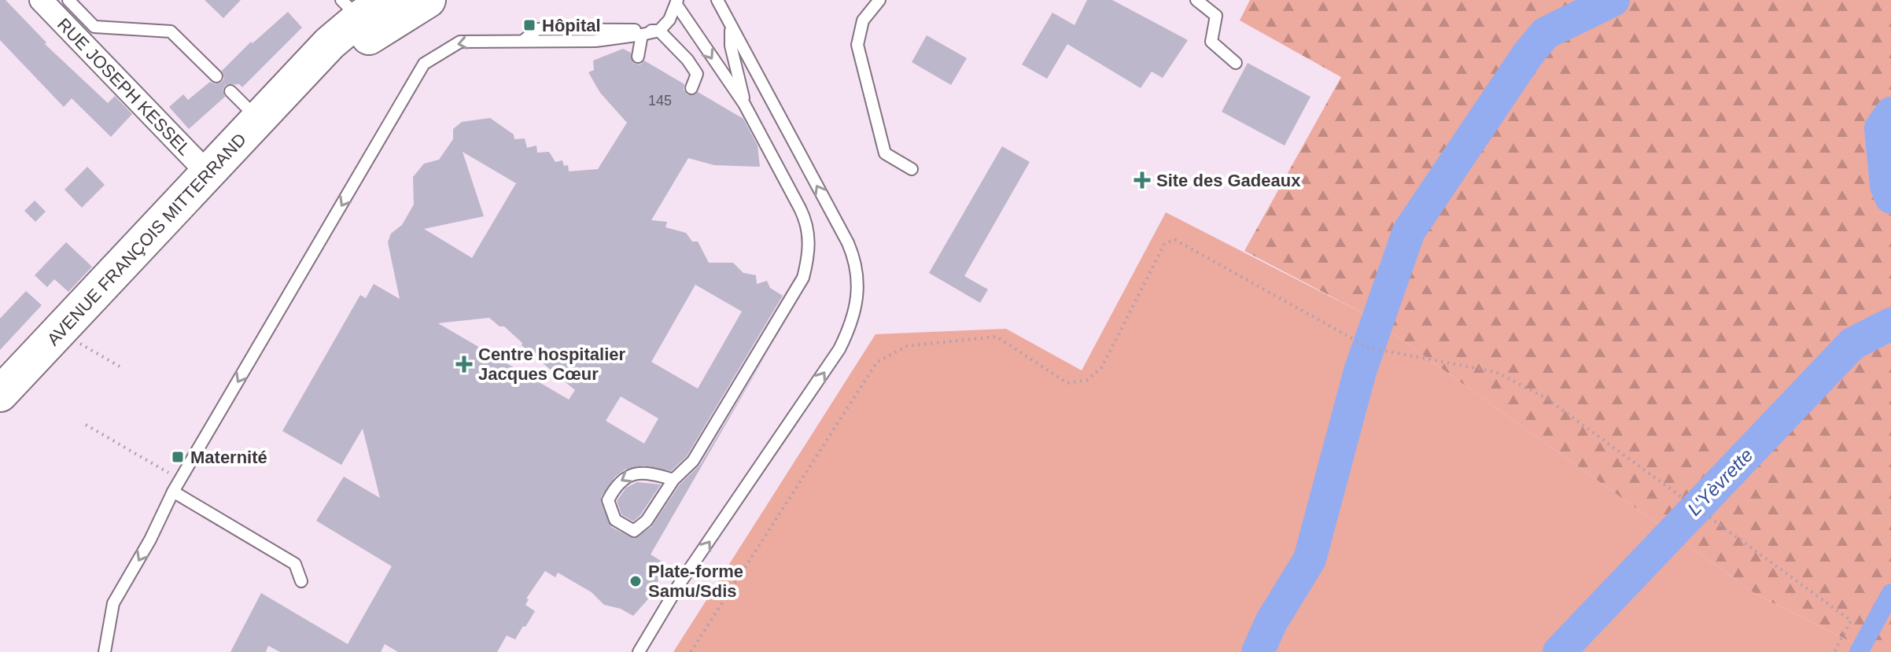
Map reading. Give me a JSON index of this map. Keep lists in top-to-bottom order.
{
  "streets": {
    "main road": ["AVENUE FRANÇOIS MITTERRAND"],
    "street": ["RUE JOSEPH KESSEL"]
  },
  "crossings": [
    ["RUE JOSEPH KESSEL", "AVENUE FRANÇOIS MITTERRAND"]
  ],
  "water": ["L'Yèvrette"],
  "places": {
    "transit": ["Hôpital", "Maternité"],
    "health": ["Site des Gadeaux", "Centre hospitalier Jacques Cœur"],
    "other": ["Plate-forme Samu/Sdis"]
  },
  "house_numbers": ["145"]
}
